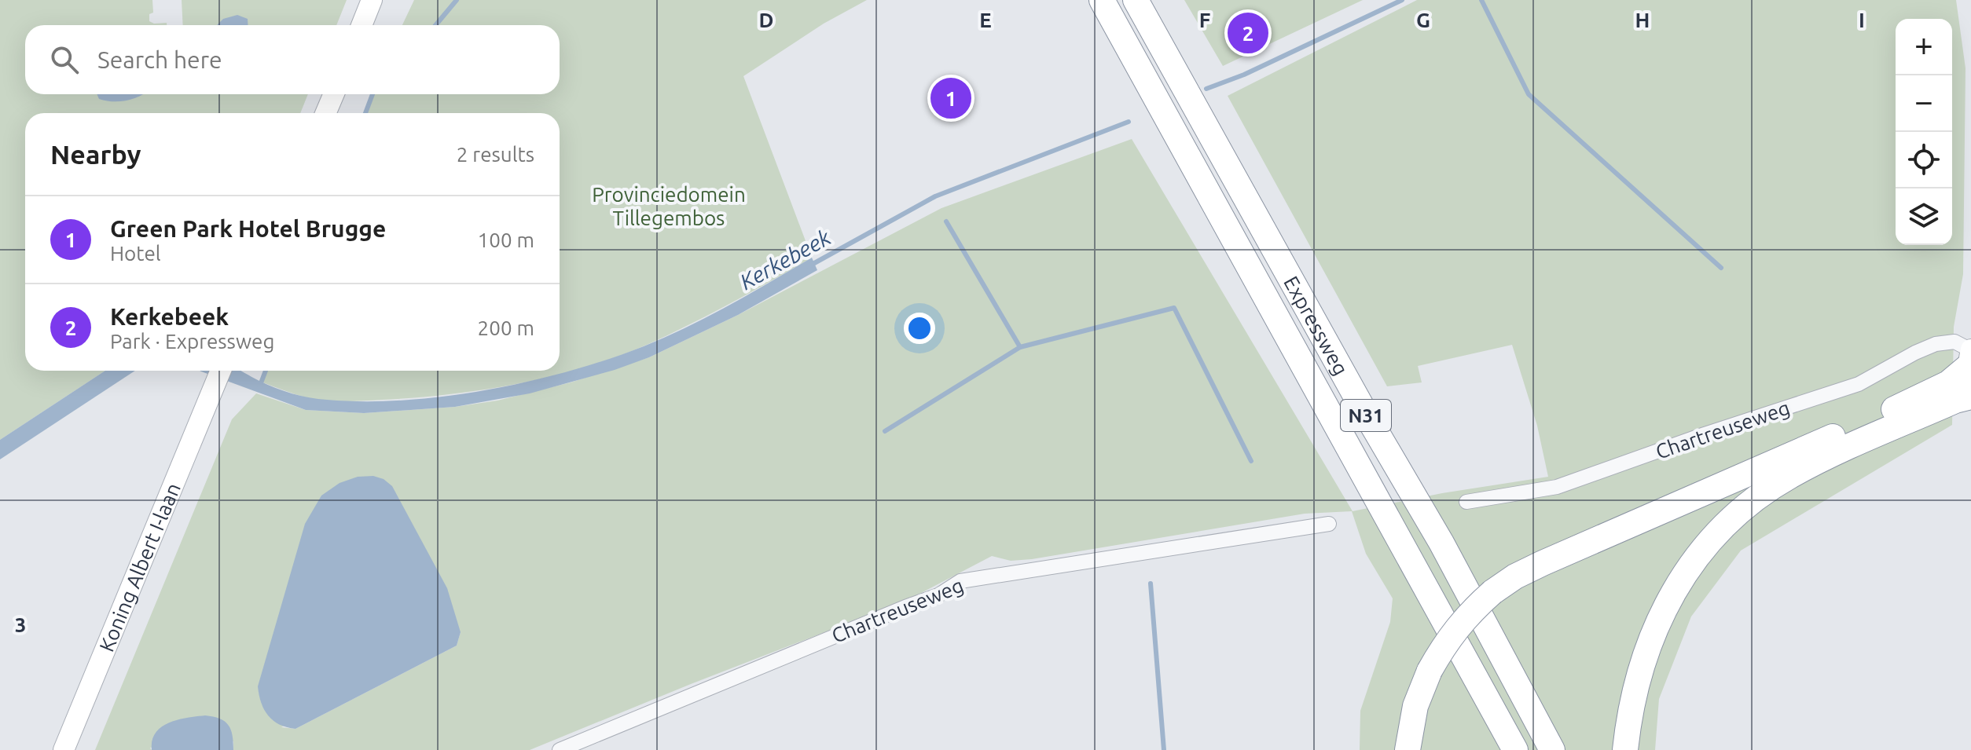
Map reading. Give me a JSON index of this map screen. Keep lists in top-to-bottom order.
{
  "streets": {
    "highway": ["Expressweg", "N31"],
    "main road": ["Koning Albert I-laan"],
    "street": ["Chartreuseweg"]
  },
  "water": ["Kerkebeek"],
  "parks": ["Provinciedomein Tillegembos"],
  "page": {
    "pins": ["2", "1"],
    "map_buttons": ["+", "−"],
    "search": "Search here",
    "heading": ["Nearby", "2 results"],
    "list": [
      {
        "mark": "1",
        "name": "Green Park Hotel Brugge",
        "note": "Hotel",
        "value": "100 m"
      },
      {
        "mark": "2",
        "name": "Kerkebeek",
        "note": "Park · Expressweg",
        "value": "200 m"
      }
    ]
  },
  "grid": {
    "columns": [
      "D",
      "E",
      "F",
      "G",
      "H",
      "I"
    ],
    "rows": ["3"]
  }
}
